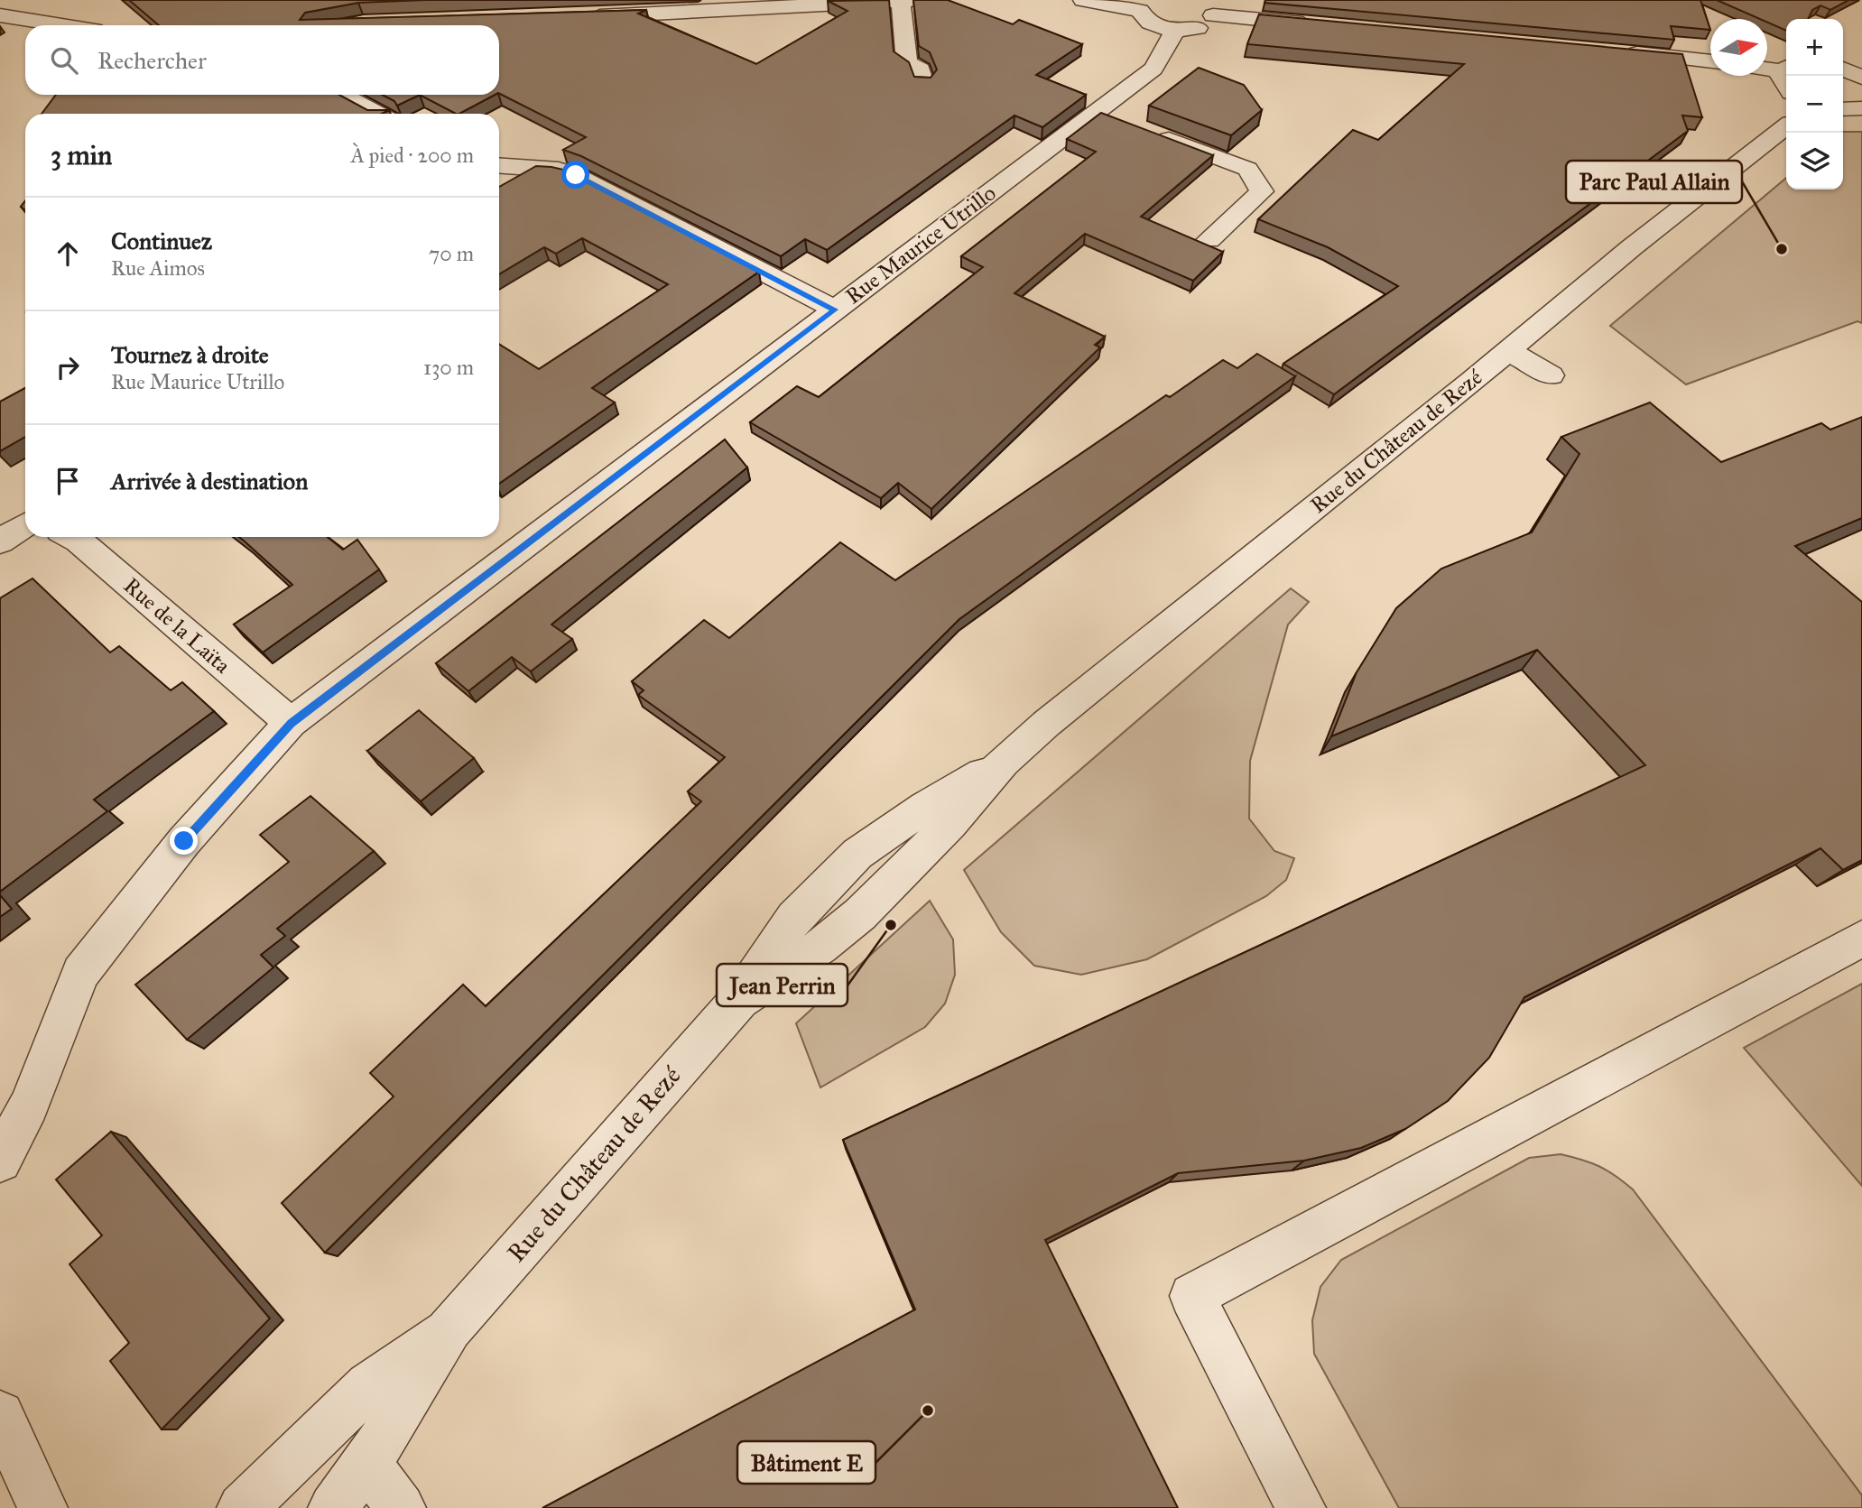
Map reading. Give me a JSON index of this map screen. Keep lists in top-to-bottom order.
{
  "streets": {
    "street": ["Rue Maurice Utrillo", "Rue du Château de Rezé", "Rue de la Laïta"]
  },
  "crossings": [
    ["Rue Maurice Utrillo", "Rue de la Laïta"]
  ],
  "places": ["Parc Paul Allain", "Jean Perrin", "Bâtiment E"],
  "north": "right",
  "page": {
    "map_buttons": ["+", "−"],
    "search": "Rechercher",
    "heading": ["3 min", "À pied · 200 m"],
    "list": [
      ["Continuez", "Rue Aimos", "70 m"],
      ["Tournez à droite", "Rue Maurice Utrillo", "130 m"],
      "Arrivée à destination"
    ]
  }
}
